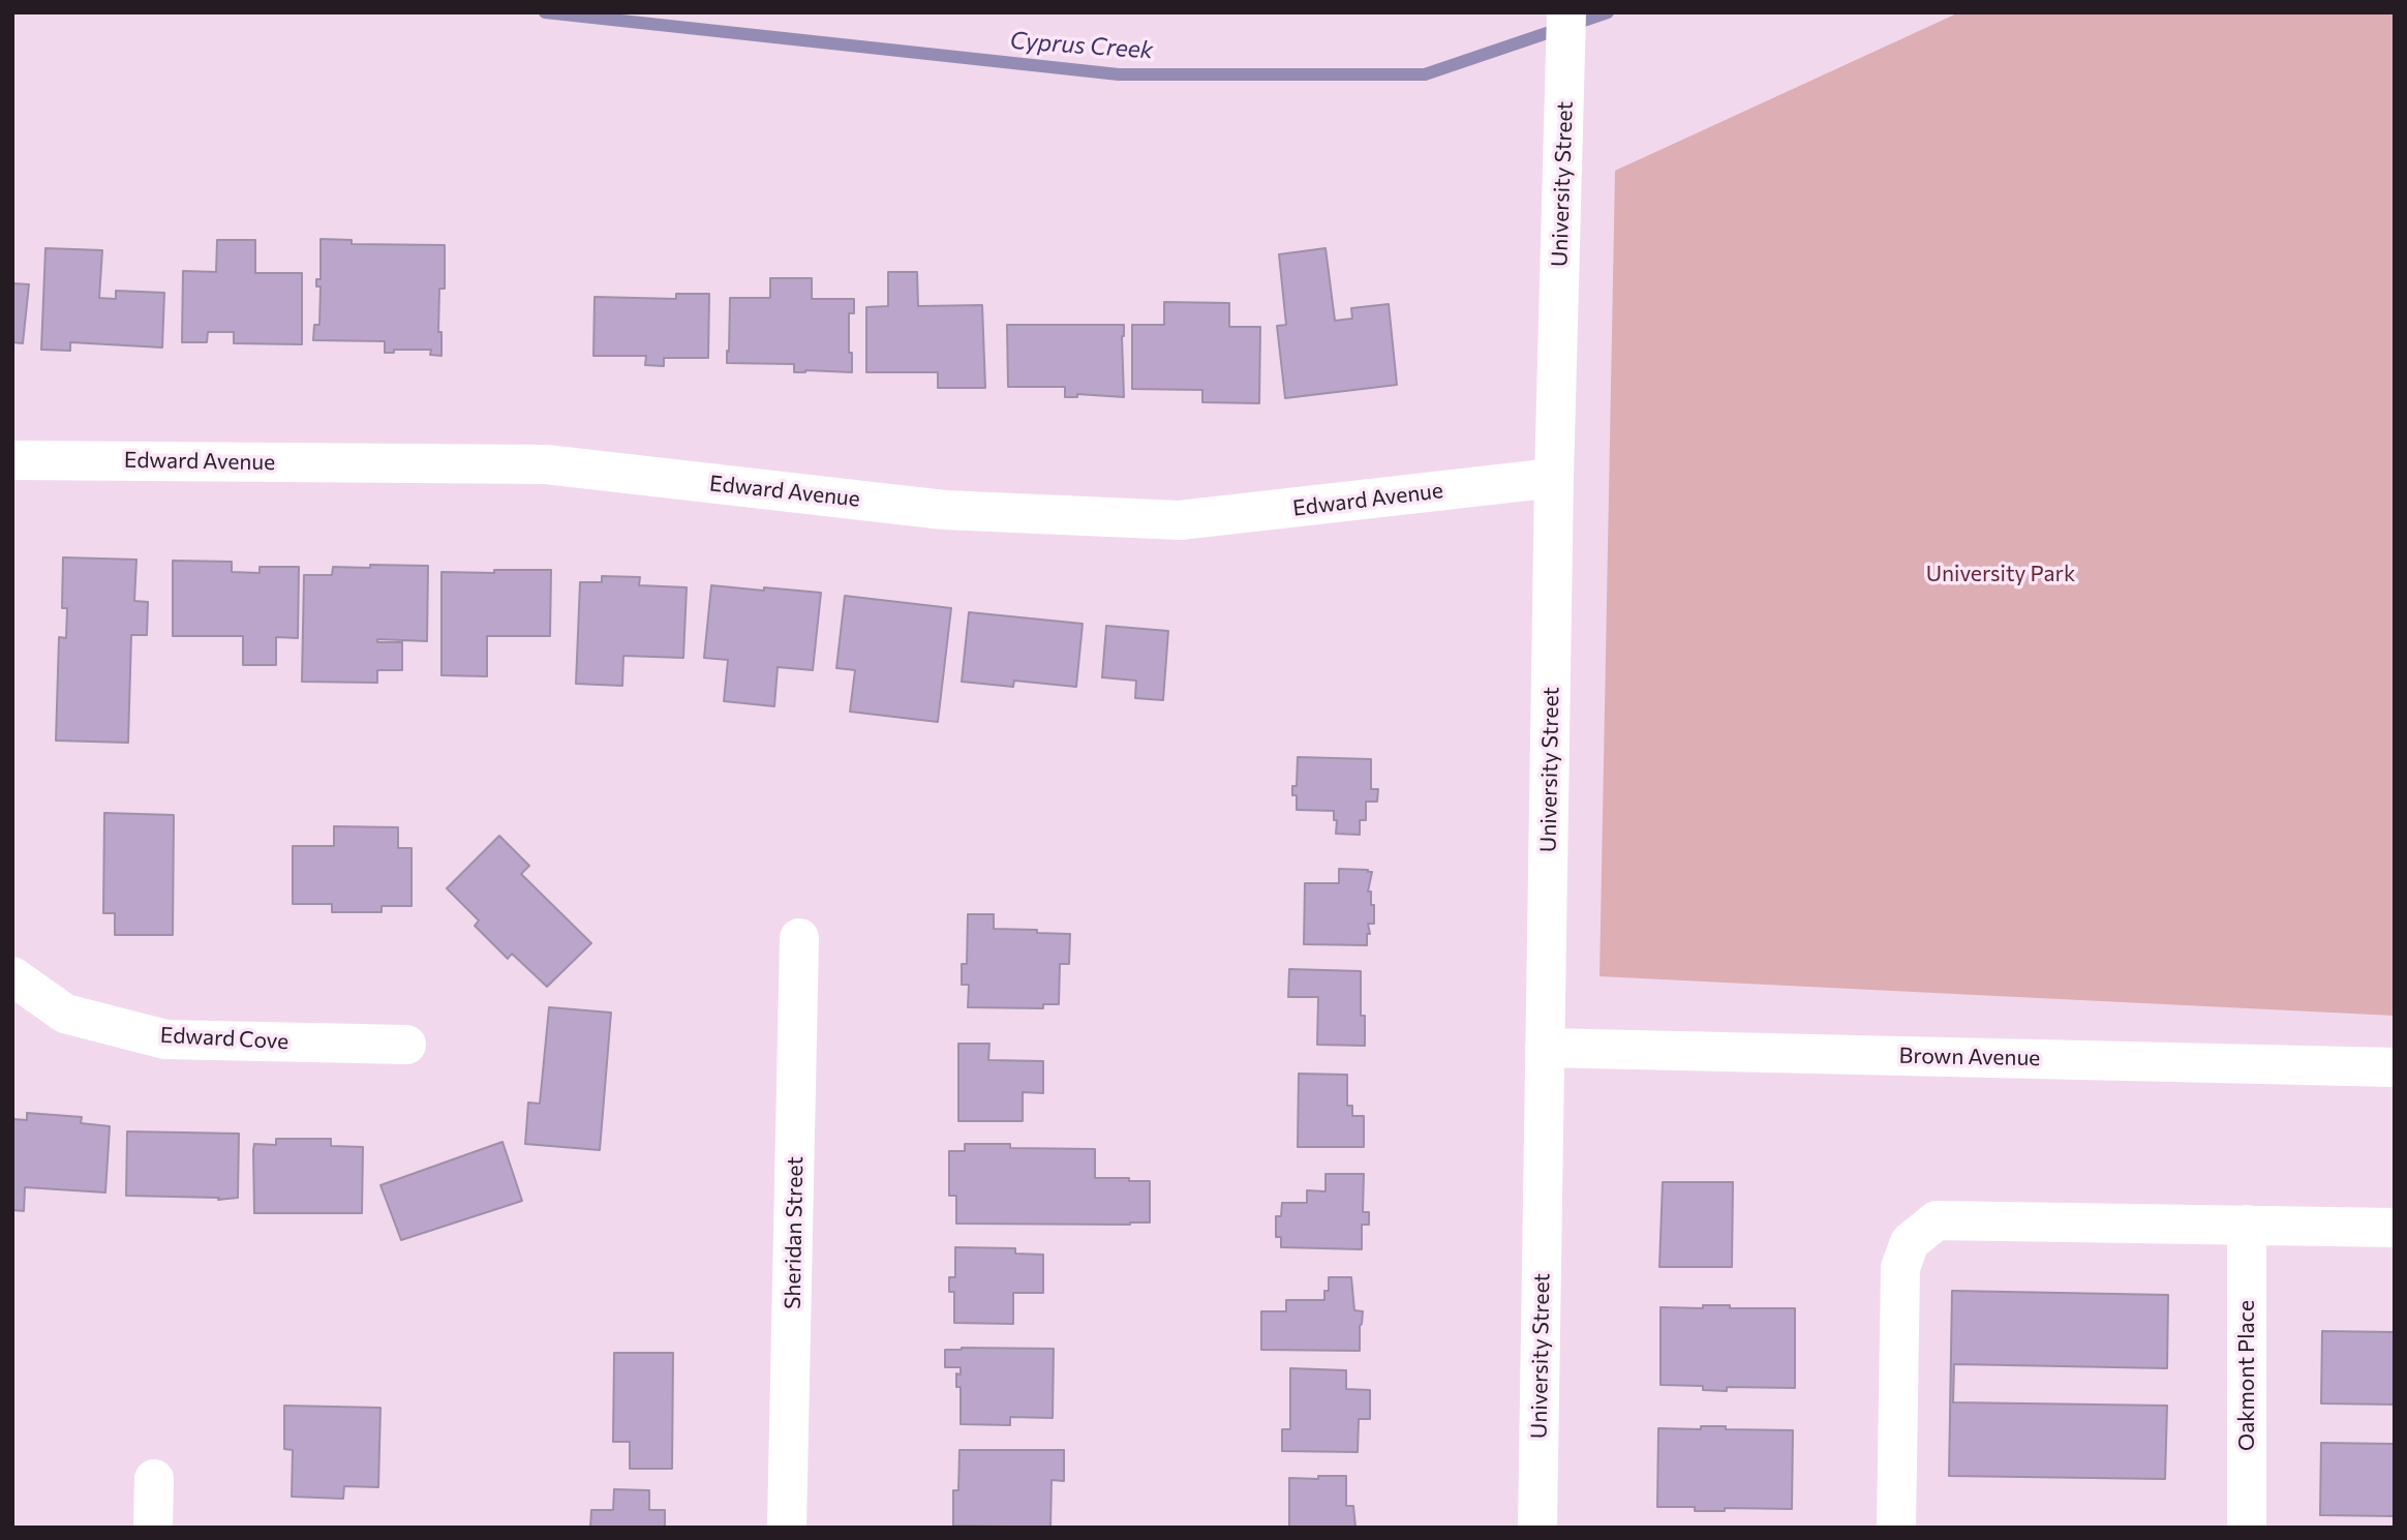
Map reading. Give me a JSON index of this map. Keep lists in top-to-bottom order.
{
  "streets": {
    "street": [
      "University Street",
      "Edward Avenue",
      "Edward Cove",
      "Brown Avenue",
      "Sheridan Street",
      "Oakmont Place"
    ]
  },
  "crossings": [
    ["University Street", "Edward Avenue"],
    ["University Street", "Brown Avenue"]
  ],
  "water": ["Cyprus Creek"],
  "parks": ["University Park"]
}
